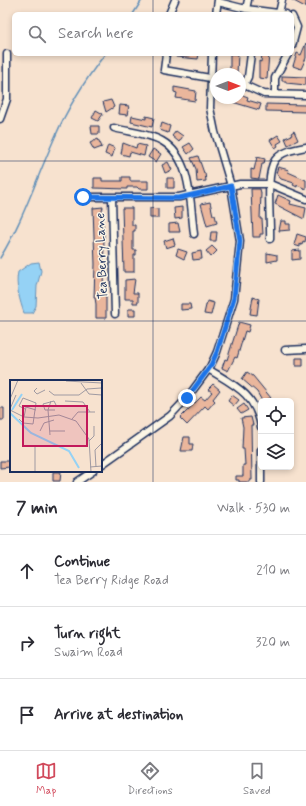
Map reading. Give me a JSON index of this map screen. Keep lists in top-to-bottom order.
{
  "streets": {
    "street": ["Tea Berry Lane"]
  },
  "north": "right",
  "page": {
    "search": "Search here",
    "heading": ["7 min", "Walk · 530 m"],
    "list": [
      ["Continue", "Tea Berry Ridge Road", "210 m"],
      ["Turn right", "Swaim Road", "320 m"],
      "Arrive at destination"
    ],
    "nav": ["Map", "Directions", "Saved"]
  }
}
